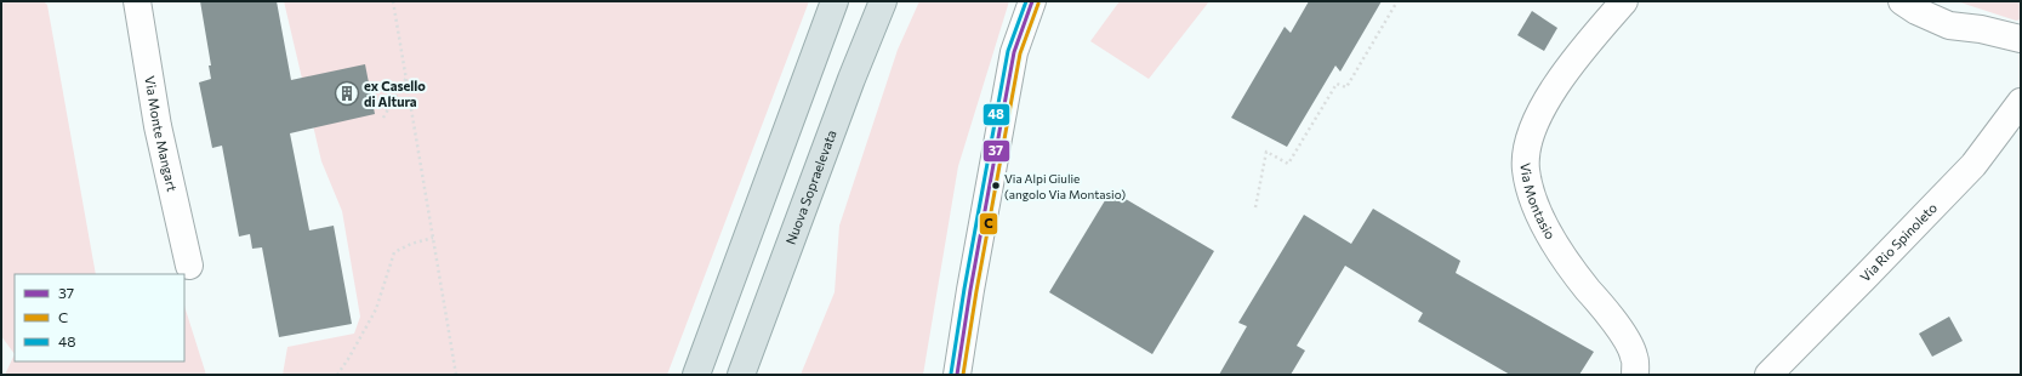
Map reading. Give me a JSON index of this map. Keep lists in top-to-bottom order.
{
  "streets": {
    "highway": ["Nuova Sopraelevata"],
    "street": ["Via Monte Mangart", "Via Montasio", "Via Rio Spinoleto"]
  },
  "places": {
    "building": ["ex Casello di Altura"],
    "other": ["Via Alpi Giulie (angolo Via Montasio)"]
  },
  "lines": ["transit line 37", "transit line 48", "transit line C"],
  "legend": ["37", "C", "48"]
}
